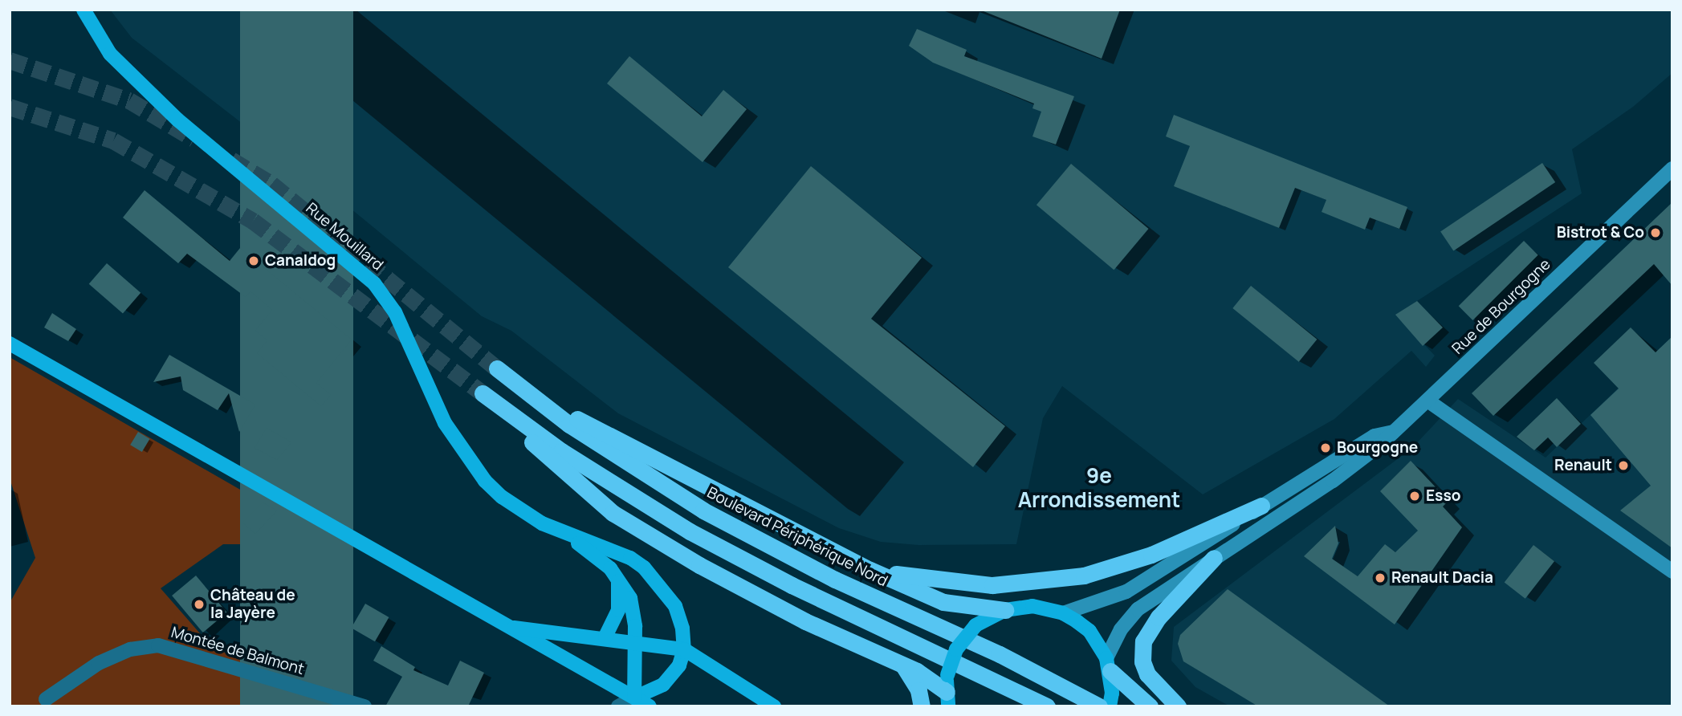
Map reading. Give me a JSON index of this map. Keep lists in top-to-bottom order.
{
  "streets": {
    "highway": ["Boulevard Périphérique Nord"],
    "main road": ["Rue Mouillard"],
    "street": ["Rue de Bourgogne", "Montée de Balmont"]
  },
  "districts": ["9e Arrondissement"],
  "places": [
    "Bistrot & Co",
    "Canaldog",
    "Bourgogne",
    "Renault",
    "Esso",
    "Renault Dacia",
    "Château de la Jayère"
  ]
}
